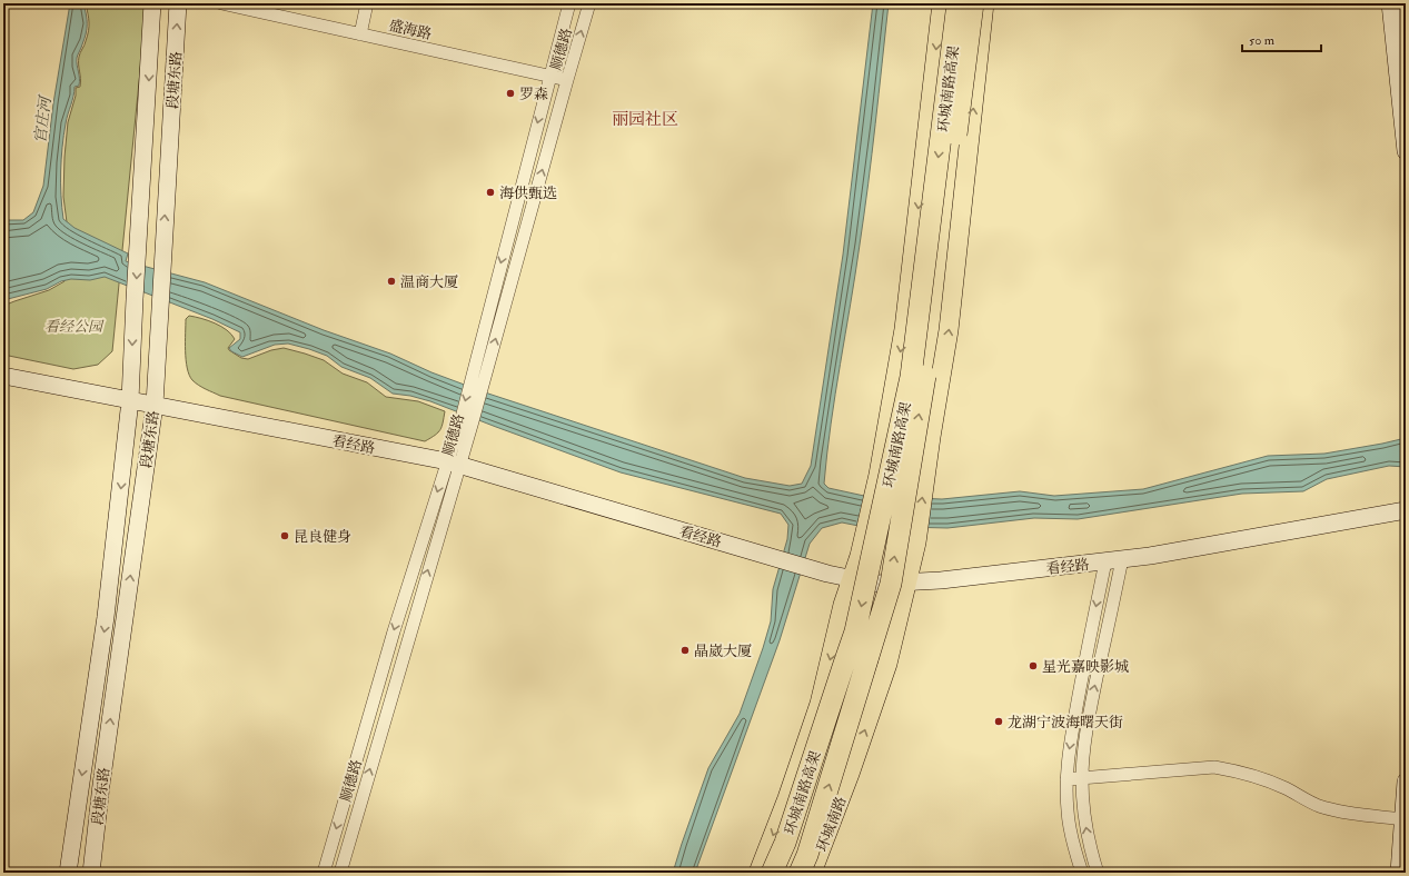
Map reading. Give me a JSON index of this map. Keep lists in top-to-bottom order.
{
  "streets": {
    "highway": ["环城南路高架"],
    "main road": ["段塘东路", "看经路", "环城南路"],
    "street": ["盛海路", "顺德路"]
  },
  "crossings": [
    ["盛海路", "顺德路"],
    ["顺德路", "看经路"],
    ["段塘东路", "看经路"],
    ["看经路", "环城南路"]
  ],
  "districts": ["丽园社区"],
  "water": ["官庄河"],
  "parks": ["看经公园"],
  "places": [
    "罗森",
    "海供甄选",
    "温商大厦",
    "昆良健身",
    "晶崴大厦",
    "星光嘉映影城",
    "龙湖宁波海曙天街"
  ],
  "scale_bar": "50 m"
}
